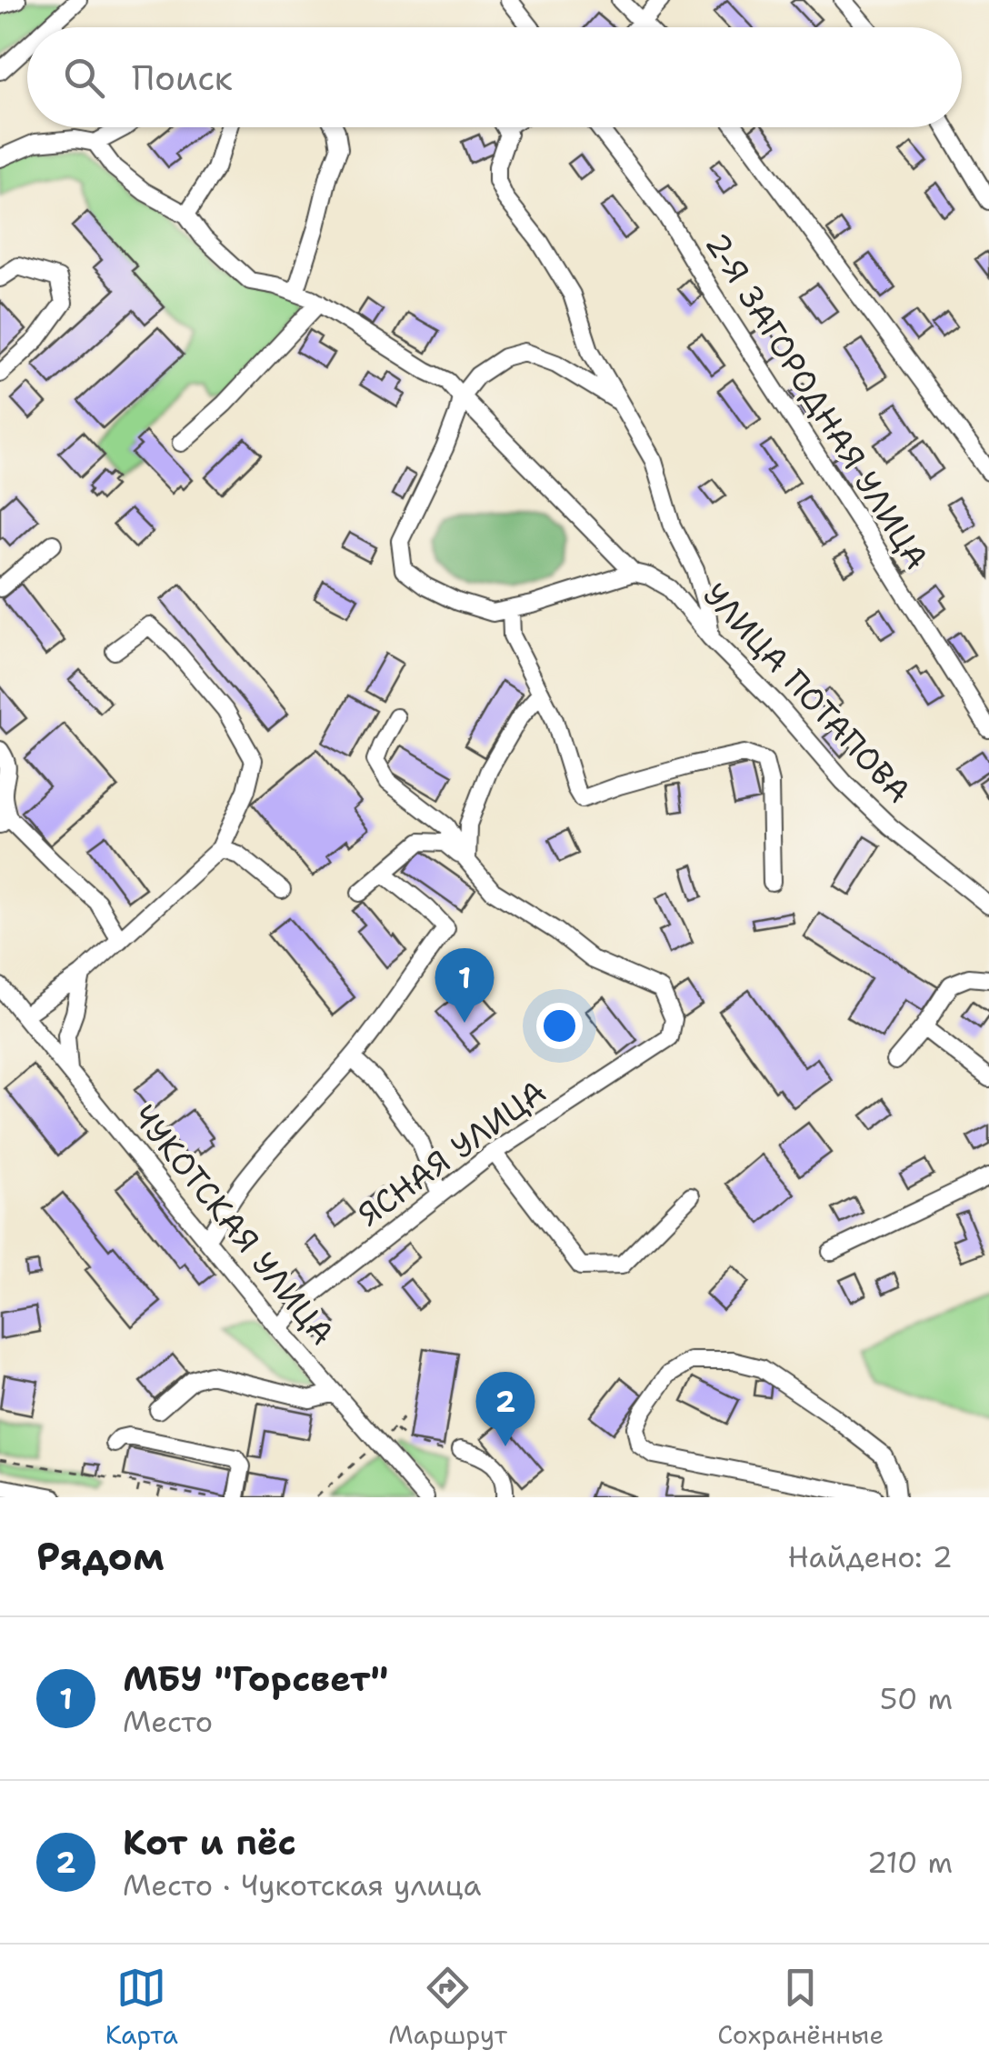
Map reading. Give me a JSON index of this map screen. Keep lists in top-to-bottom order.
{
  "streets": {
    "street": [
      "2-Я ЗАГОРОДНАЯ УЛИЦА",
      "УЛИЦА ПОТАПОВА",
      "ЯСНАЯ УЛИЦА",
      "ЧУКОТСКАЯ УЛИЦА"
    ]
  },
  "crossings": [
    ["ЯСНАЯ УЛИЦА", "ЧУКОТСКАЯ УЛИЦА"]
  ],
  "page": {
    "search": "Поиск",
    "pins": ["1", "2"],
    "heading": ["Рядом", "Найдено: 2"],
    "list": [
      {
        "mark": "1",
        "name": "МБУ \"Горсвет\"",
        "note": "Место",
        "value": "50 m"
      },
      {
        "mark": "2",
        "name": "Кот и пёс",
        "note": "Место · Чукотская улица",
        "value": "210 m"
      }
    ],
    "nav": ["Карта", "Маршрут", "Сохранённые"]
  }
}
